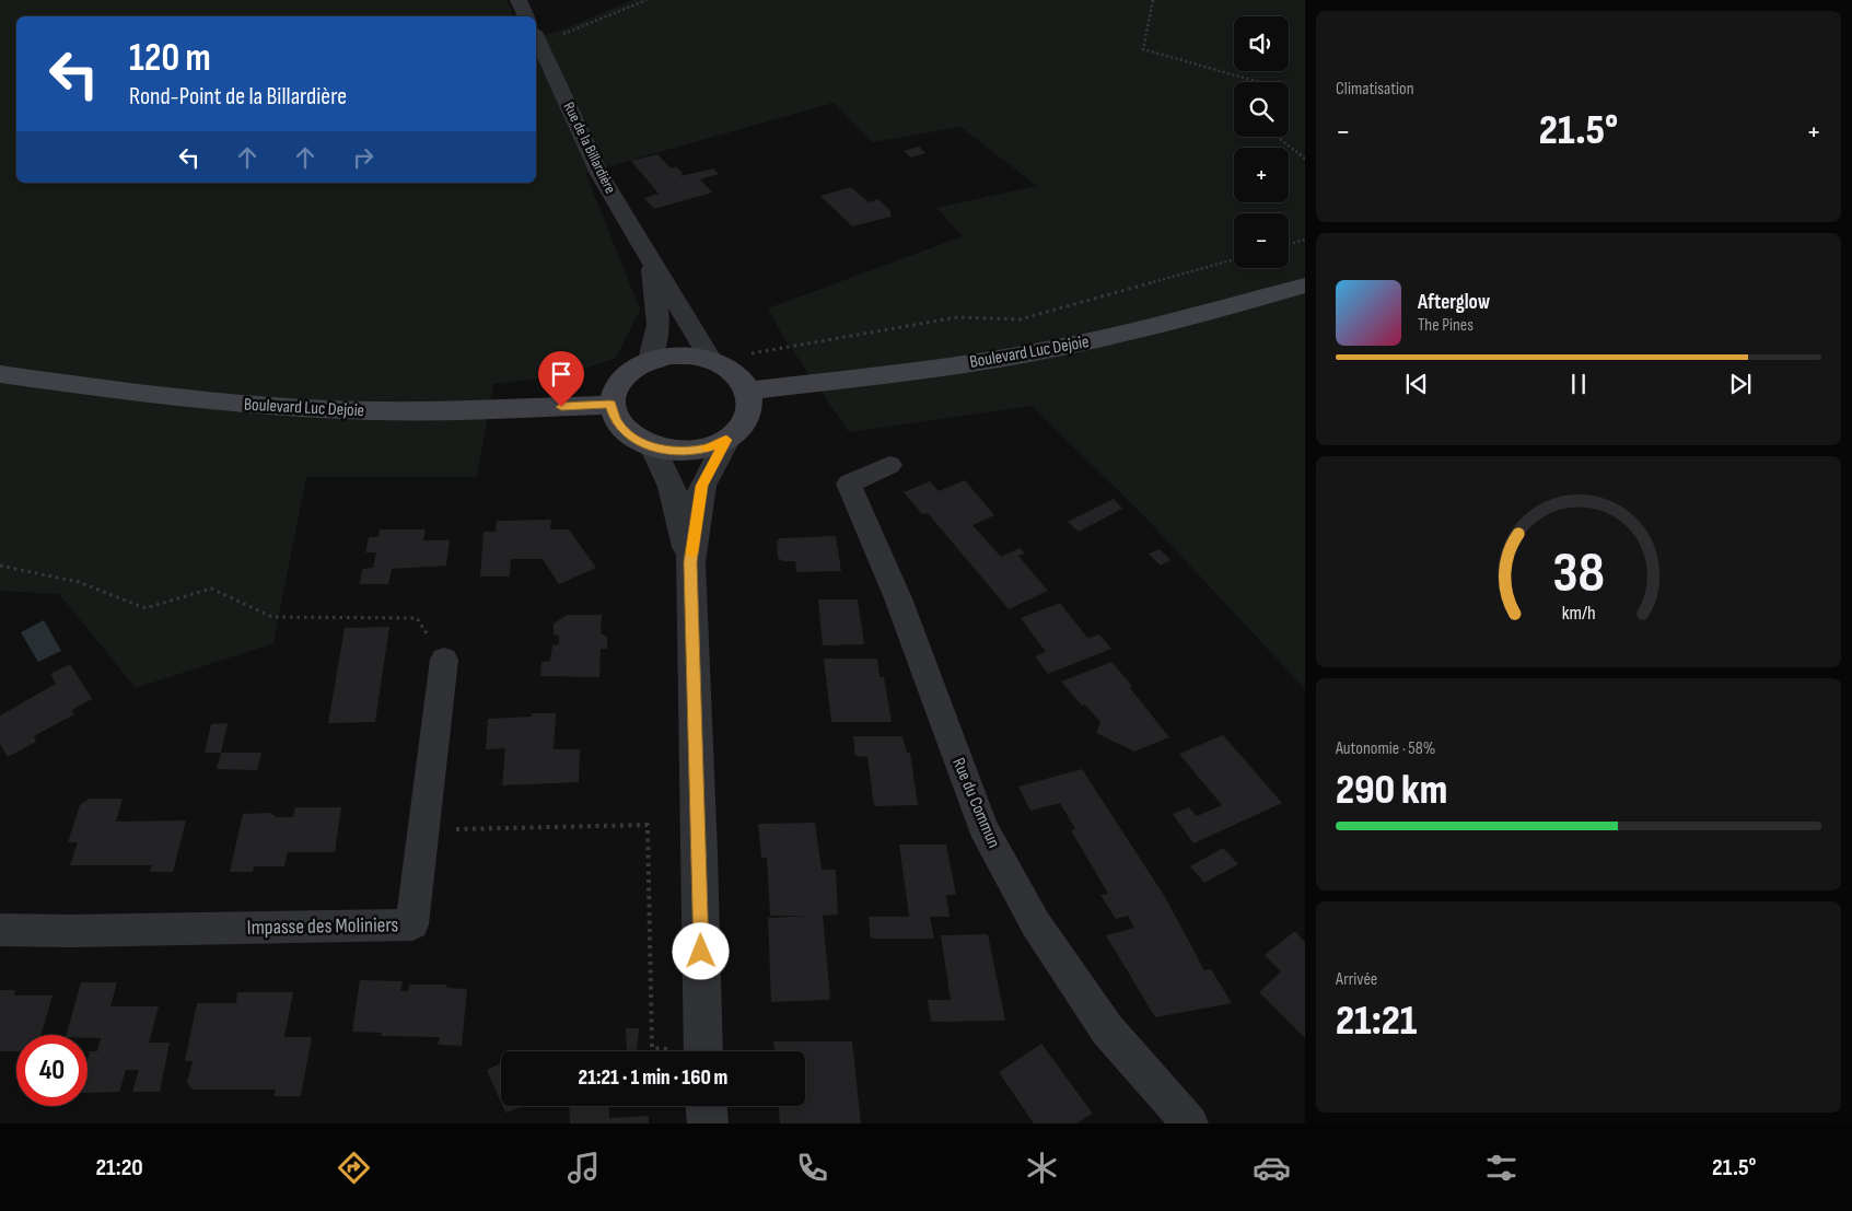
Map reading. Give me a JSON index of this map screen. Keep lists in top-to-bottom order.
{
  "streets": {
    "main road": ["Boulevard Luc Dejoie"],
    "street": ["Rue de la Billardière", "Rue du Commun", "Impasse des Moliniers"]
  },
  "crossings": [
    ["Rue de la Billardière", "Boulevard Luc Dejoie"]
  ],
  "page": {
    "tile": [
      "Climatisation",
      ["Autonomie · 58%", "290 km"],
      ["Arrivée", "21:21"]
    ],
    "map_buttons": ["+", "−"],
    "turn": ["120 m", "Rond-Point de la Billardière"],
    "heat": ["−", "21.5°", "+"],
    "song": ["Afterglow", "The Pines"],
    "limit": "40",
    "trip": "21:21 · 1 min · 160 m",
    "tabs": ["21:20", "21.5°"],
    "gauge": ["38", "km/h"]
  }
}
